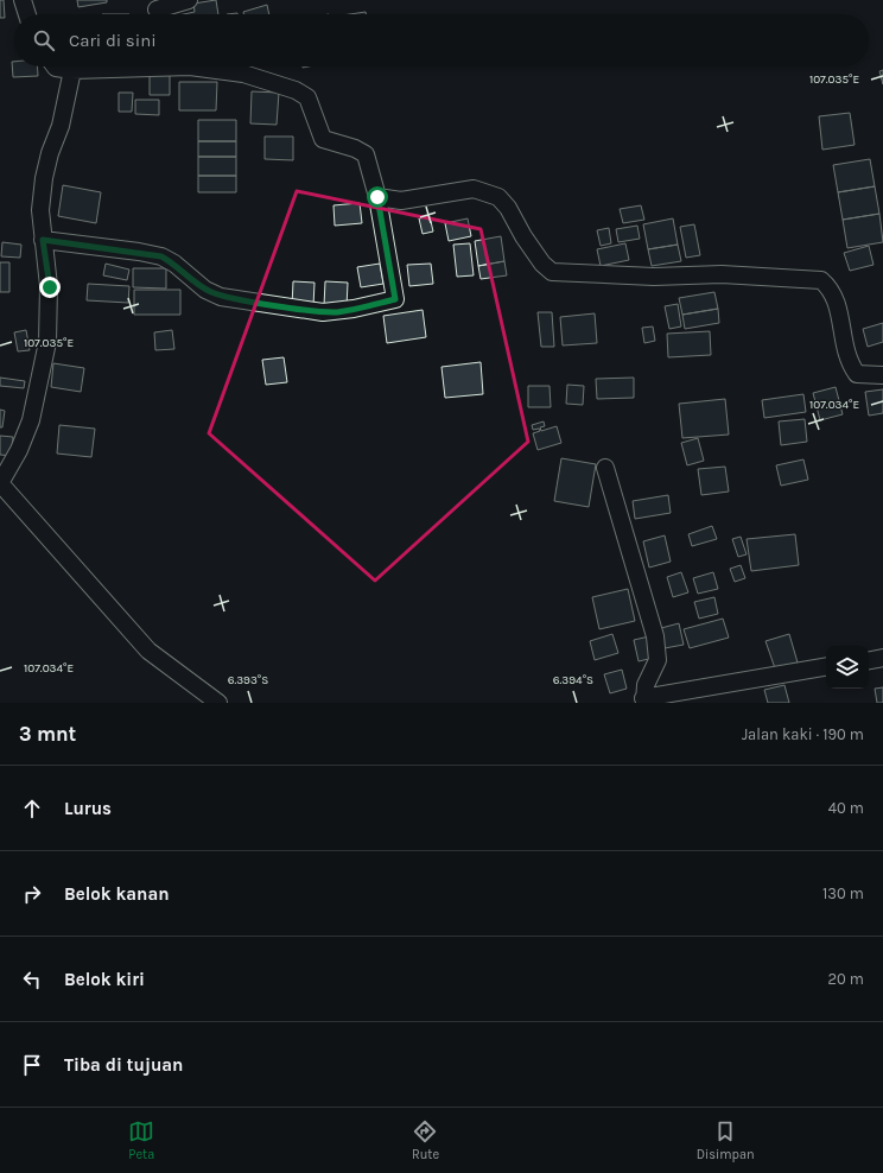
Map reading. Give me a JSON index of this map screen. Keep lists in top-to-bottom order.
{
  "page": {
    "search": "Cari di sini",
    "heading": ["3 mnt", "Jalan kaki · 190 m"],
    "list": [
      ["Lurus", "40 m"],
      ["Belok kanan", "130 m"],
      ["Belok kiri", "20 m"],
      "Tiba di tujuan"
    ],
    "nav": ["Peta", "Rute", "Disimpan"]
  },
  "coordinates": [
    "107.035°E",
    "107.034°E",
    "6.393°S",
    "6.394°S"
  ]
}
